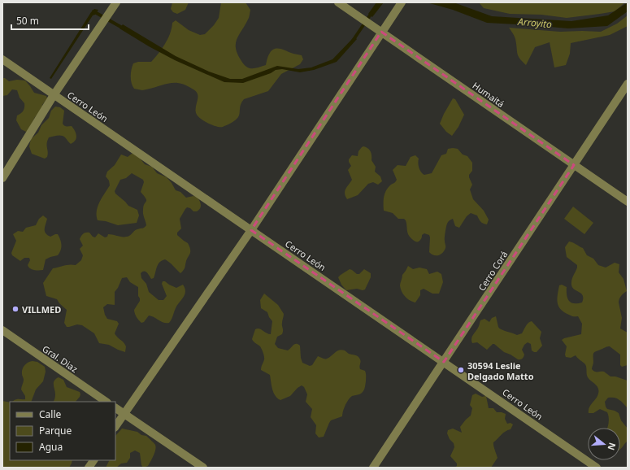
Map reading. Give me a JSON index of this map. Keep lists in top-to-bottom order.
{
  "streets": {
    "street": [
      "Humaitá",
      "Cerro León",
      "Cerro Corá",
      "Gral. Diaz"
    ]
  },
  "crossings": [
    ["Humaitá", "Cerro Corá"],
    ["Cerro León", "Cerro Corá"]
  ],
  "water": ["Arroyito"],
  "places": ["VILLMED", "30594 Leslie Delgado Matto"],
  "legend": ["Calle", "Parque", "Agua"],
  "scale_bar": "50 m",
  "north": "right"
}
